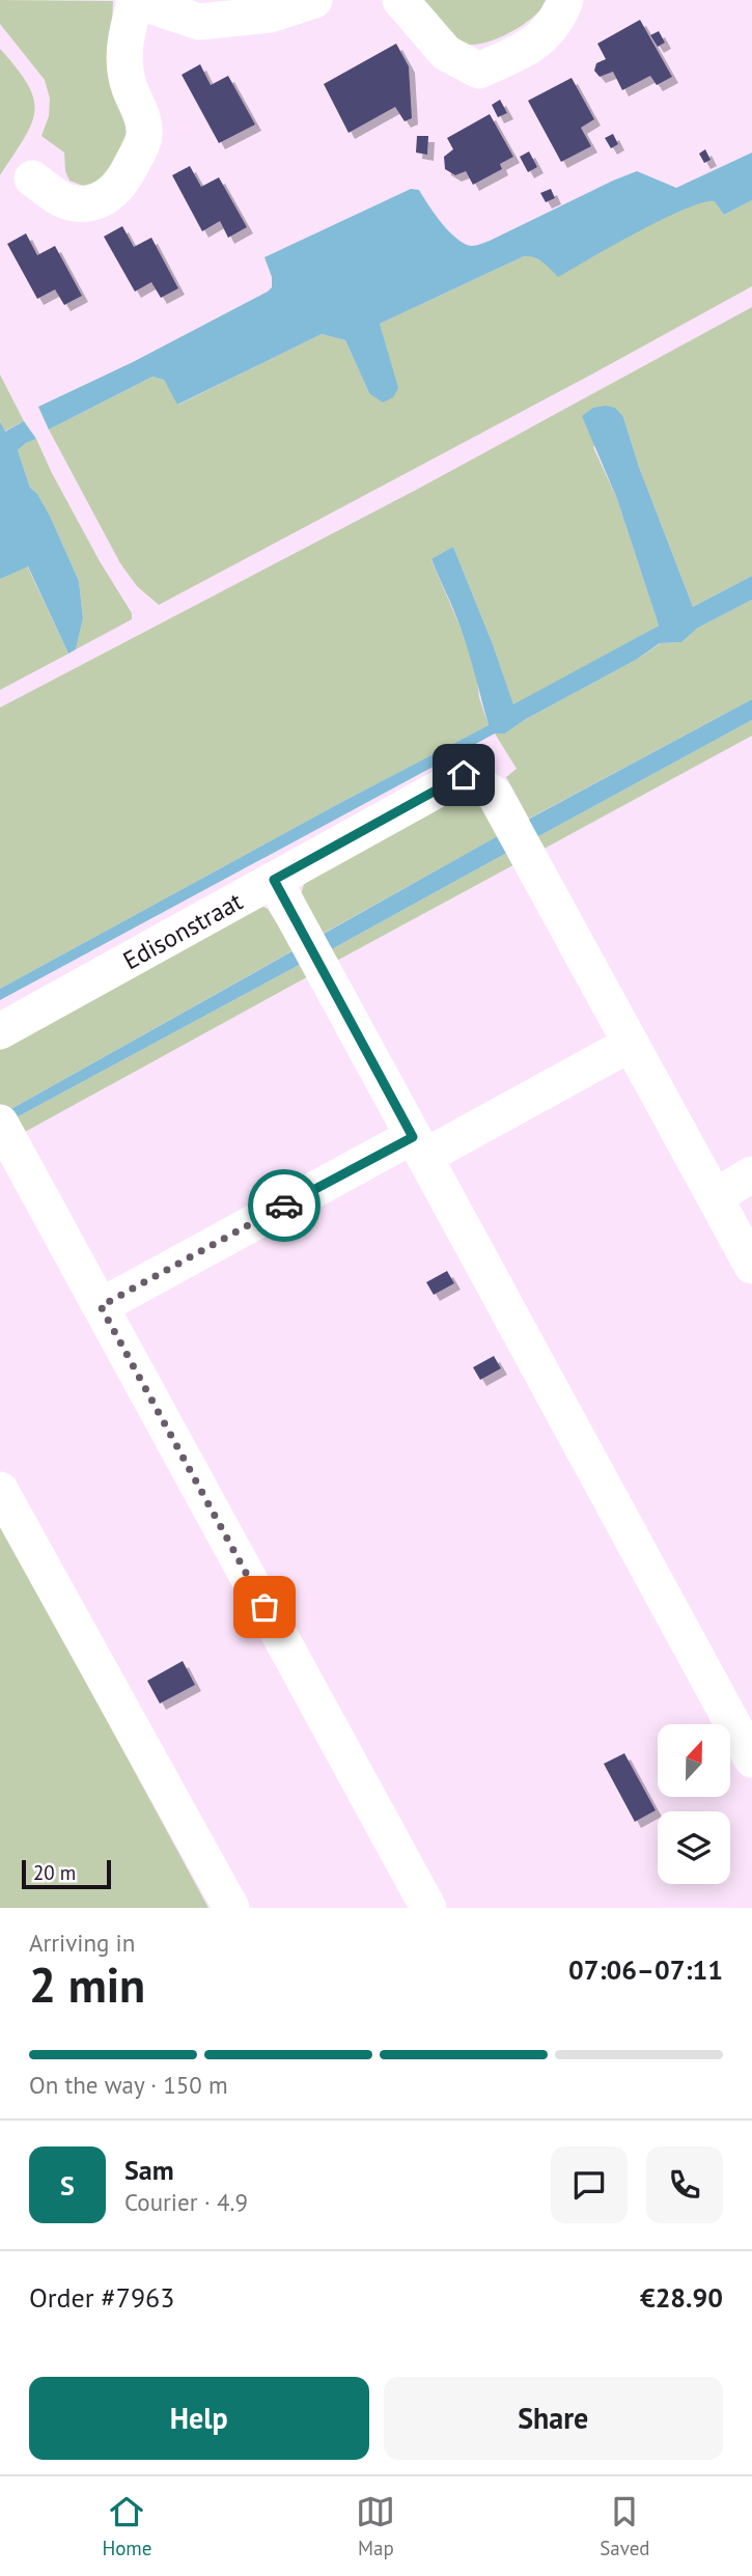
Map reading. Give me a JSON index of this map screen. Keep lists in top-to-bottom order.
{
  "streets": {
    "street": ["Edisonstraat"]
  },
  "scale_bar": "20 m",
  "north": "top",
  "page": {
    "scale": "20 m",
    "heading": ["2 min", "Arriving in", "07:06–07:11"],
    "panel": [
      "Sam",
      "Courier · 4.9",
      "Order #7963",
      "€28.90"
    ],
    "bar": "On the way · 150 m",
    "round": "S",
    "buttons": ["Help", "Share"],
    "tabs": ["Home", "Map", "Saved"]
  }
}
